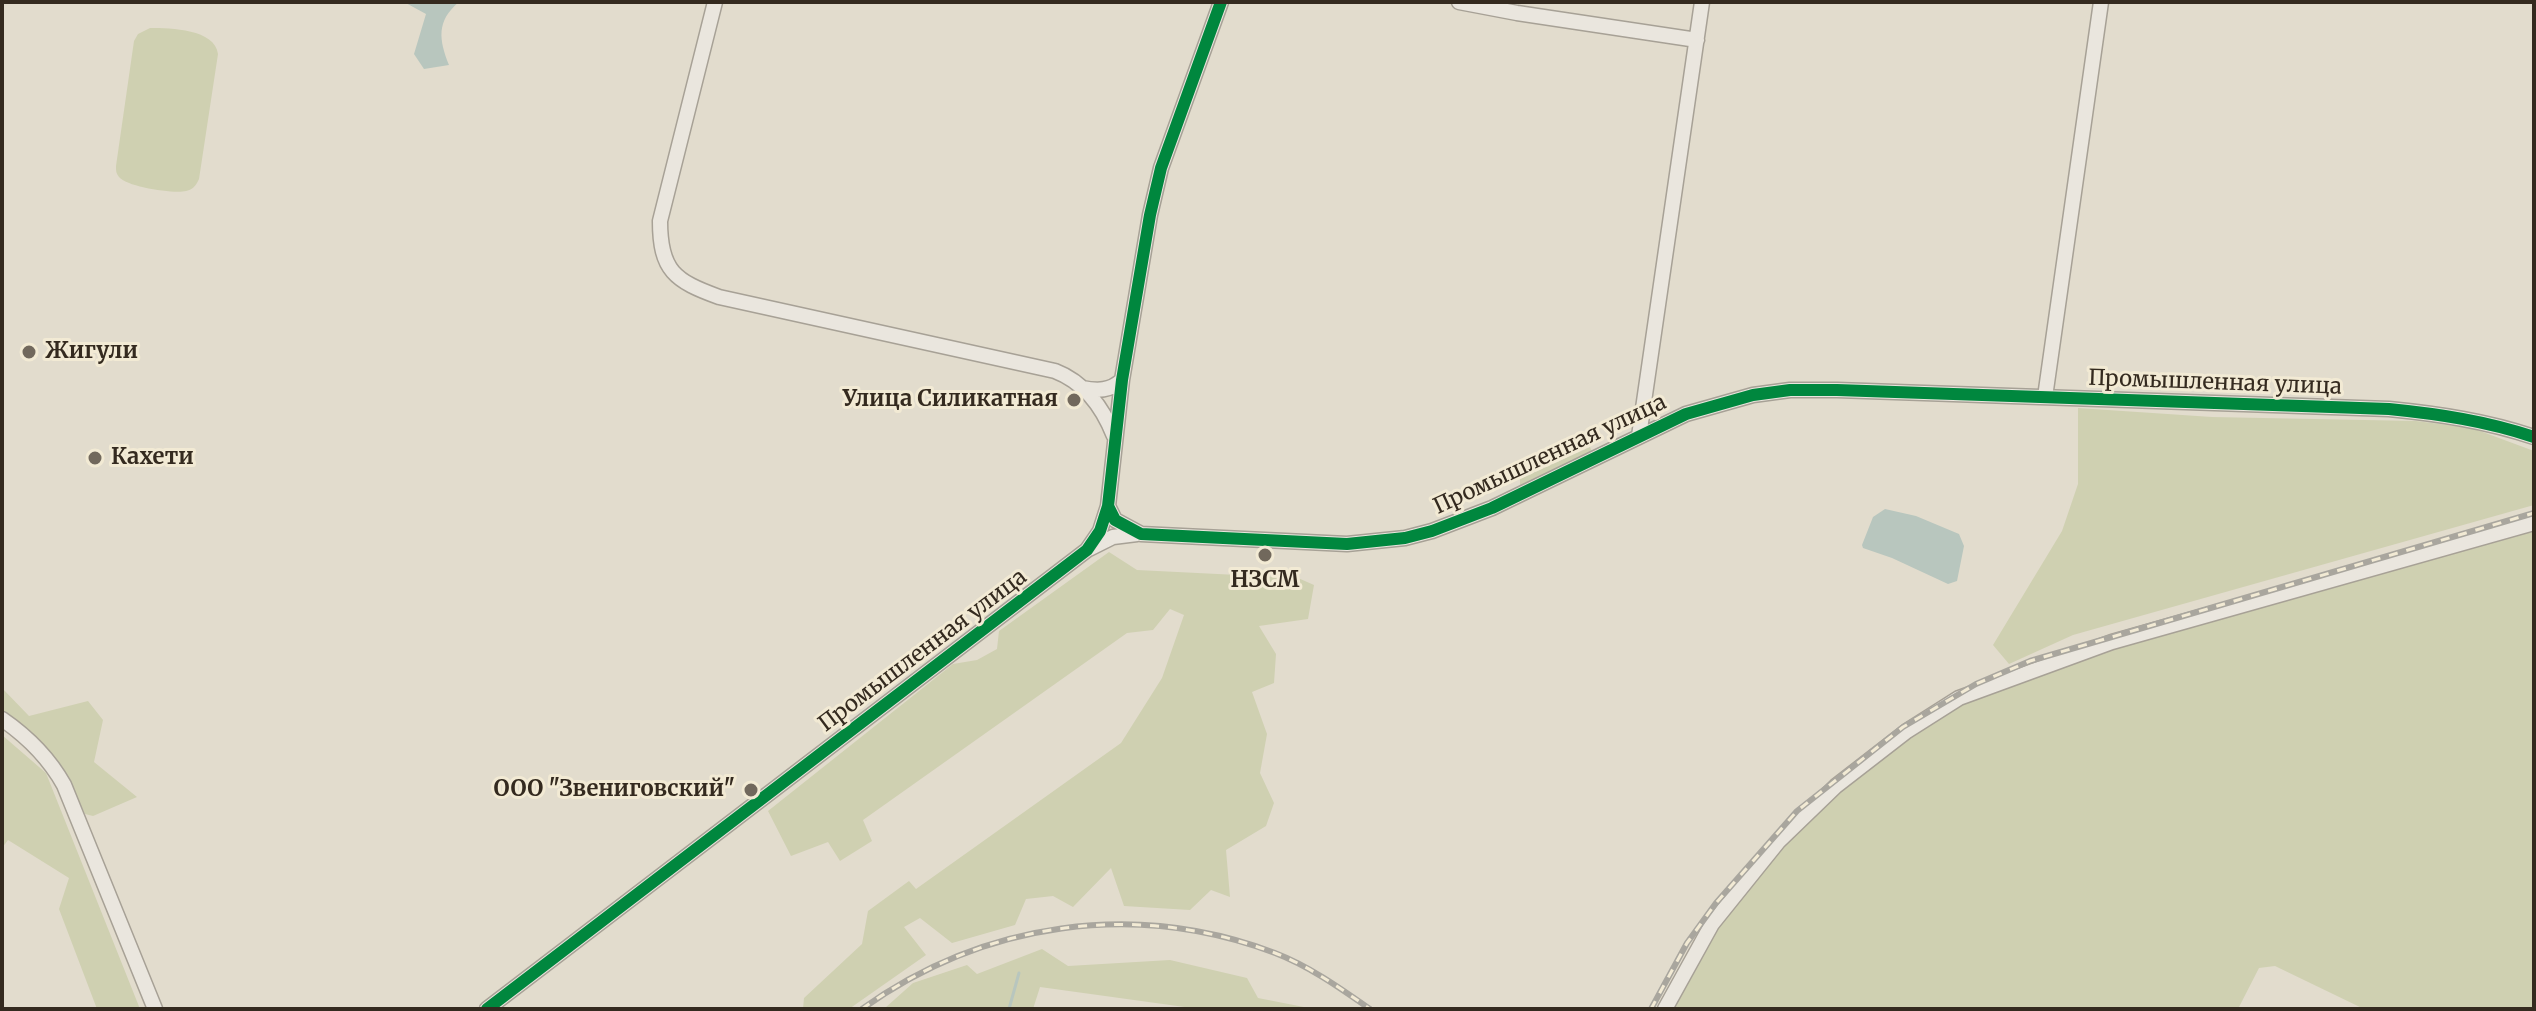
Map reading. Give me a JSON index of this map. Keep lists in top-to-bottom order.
{
  "streets": {
    "street": ["Промышленная улица"]
  },
  "places": [
    "Жигули",
    "Улица Силикатная",
    "Кахети",
    "НЗСМ",
    "ООО \"Звениговский\""
  ]
}
